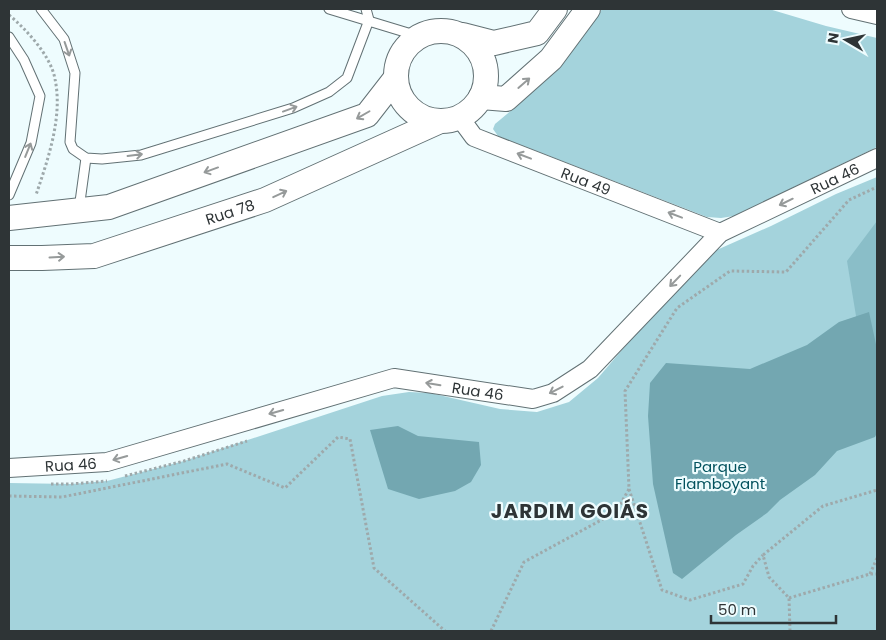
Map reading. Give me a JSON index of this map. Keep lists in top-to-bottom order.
{
  "streets": {
    "main road": ["Rua 78"],
    "street": ["Rua 46", "Rua 49"]
  },
  "crossings": [
    ["Rua 46", "Rua 49"],
    ["Rua 49", "Rua 78"]
  ],
  "one_way": ["Rua 46", "Rua 49"],
  "districts": ["JARDIM GOIÁS"],
  "parks": ["Parque Flamboyant"],
  "scale_bar": "50 m",
  "north": "left"
}
